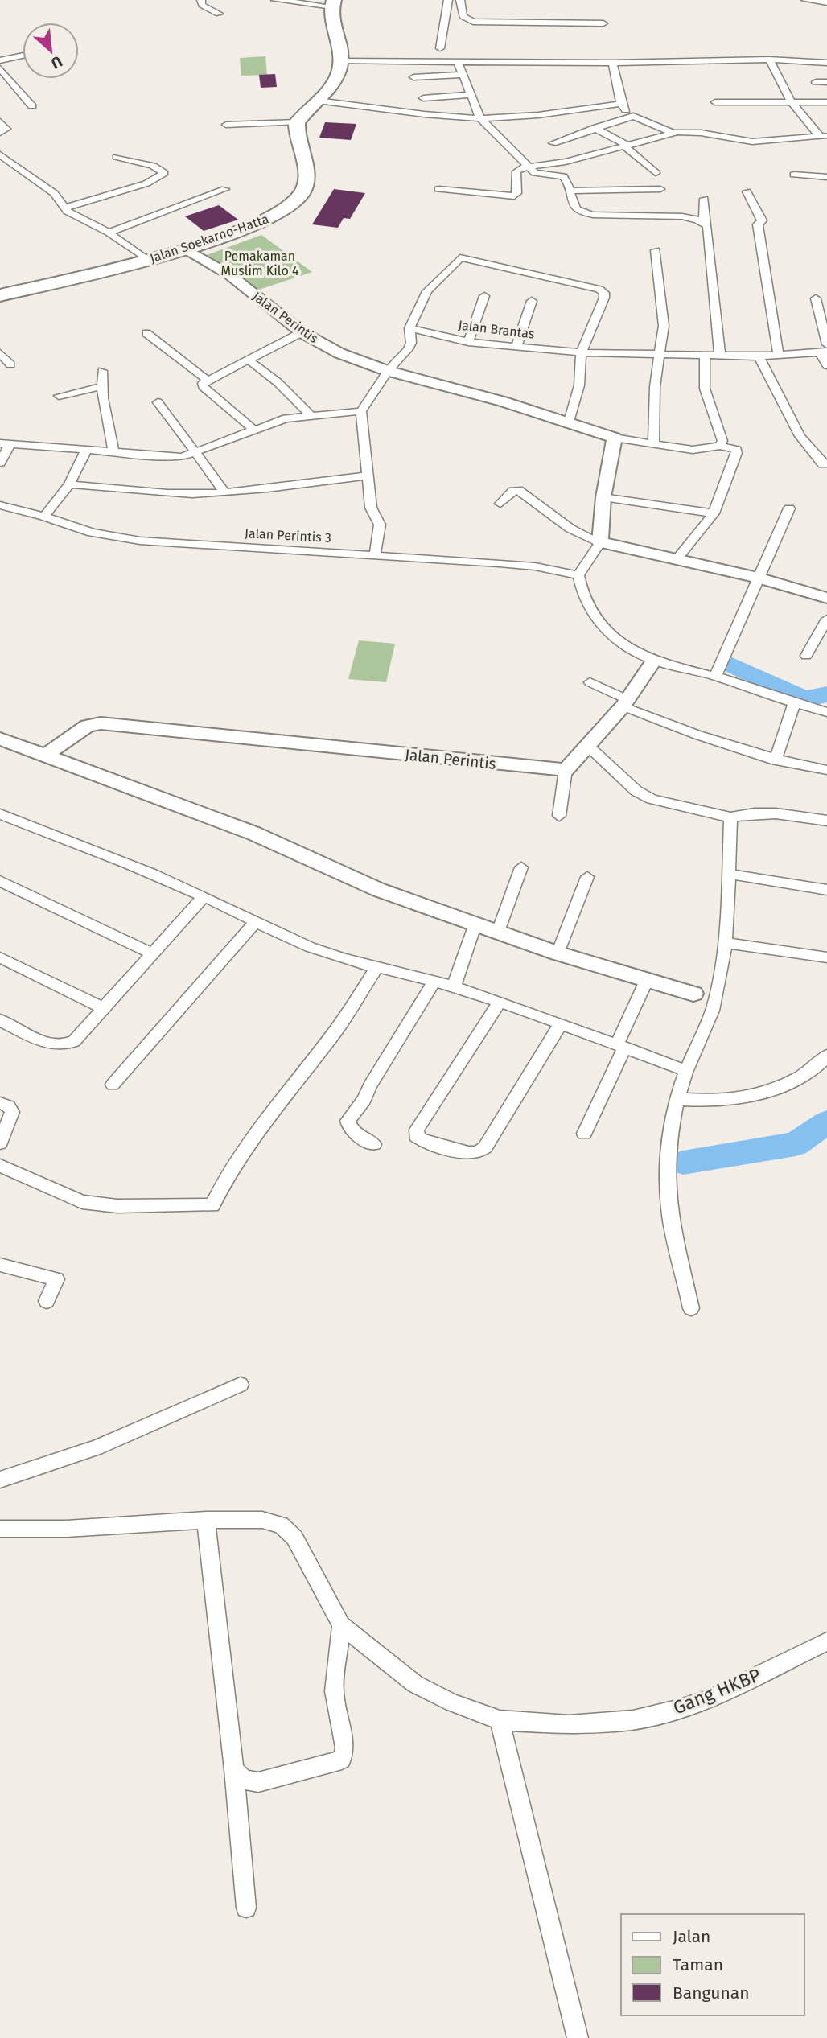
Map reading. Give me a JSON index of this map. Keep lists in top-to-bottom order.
{
  "streets": {
    "highway": ["Jalan Soekarno-Hatta"],
    "street": [
      "Jalan Perintis",
      "Jalan Brantas",
      "Jalan Perintis 3",
      "Gang HKBP"
    ]
  },
  "crossings": [
    ["Jalan Soekarno-Hatta", "Jalan Perintis"]
  ],
  "parks": ["Pemakaman Muslim Kilo 4"],
  "legend": ["Jalan", "Taman", "Bangunan"],
  "north": "bottom right"
}
